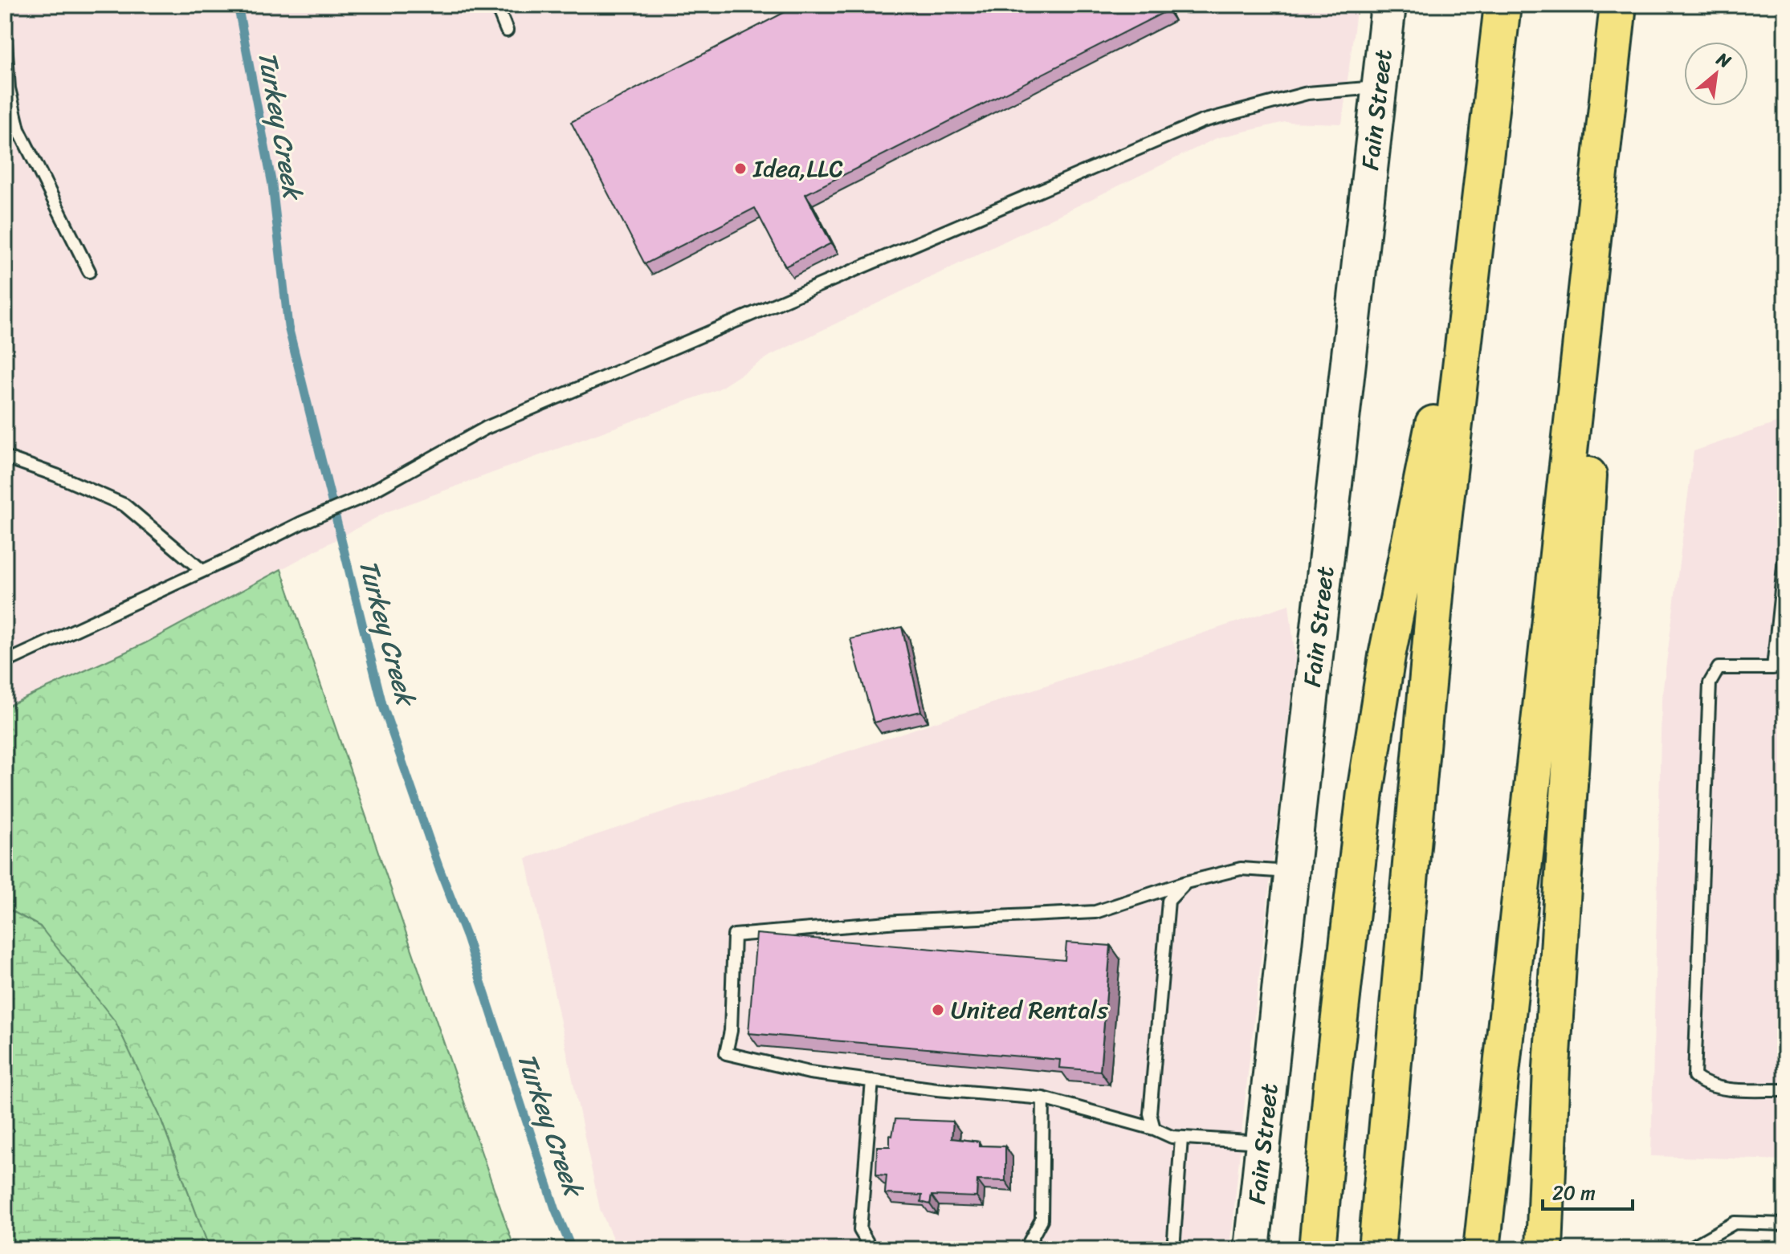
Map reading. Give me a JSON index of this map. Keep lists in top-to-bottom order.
{
  "streets": {
    "street": ["Fain Street"]
  },
  "water": ["Turkey Creek"],
  "places": ["Idea,LLC", "United Rentals"],
  "scale_bar": "20 m",
  "north": "top right"
}
